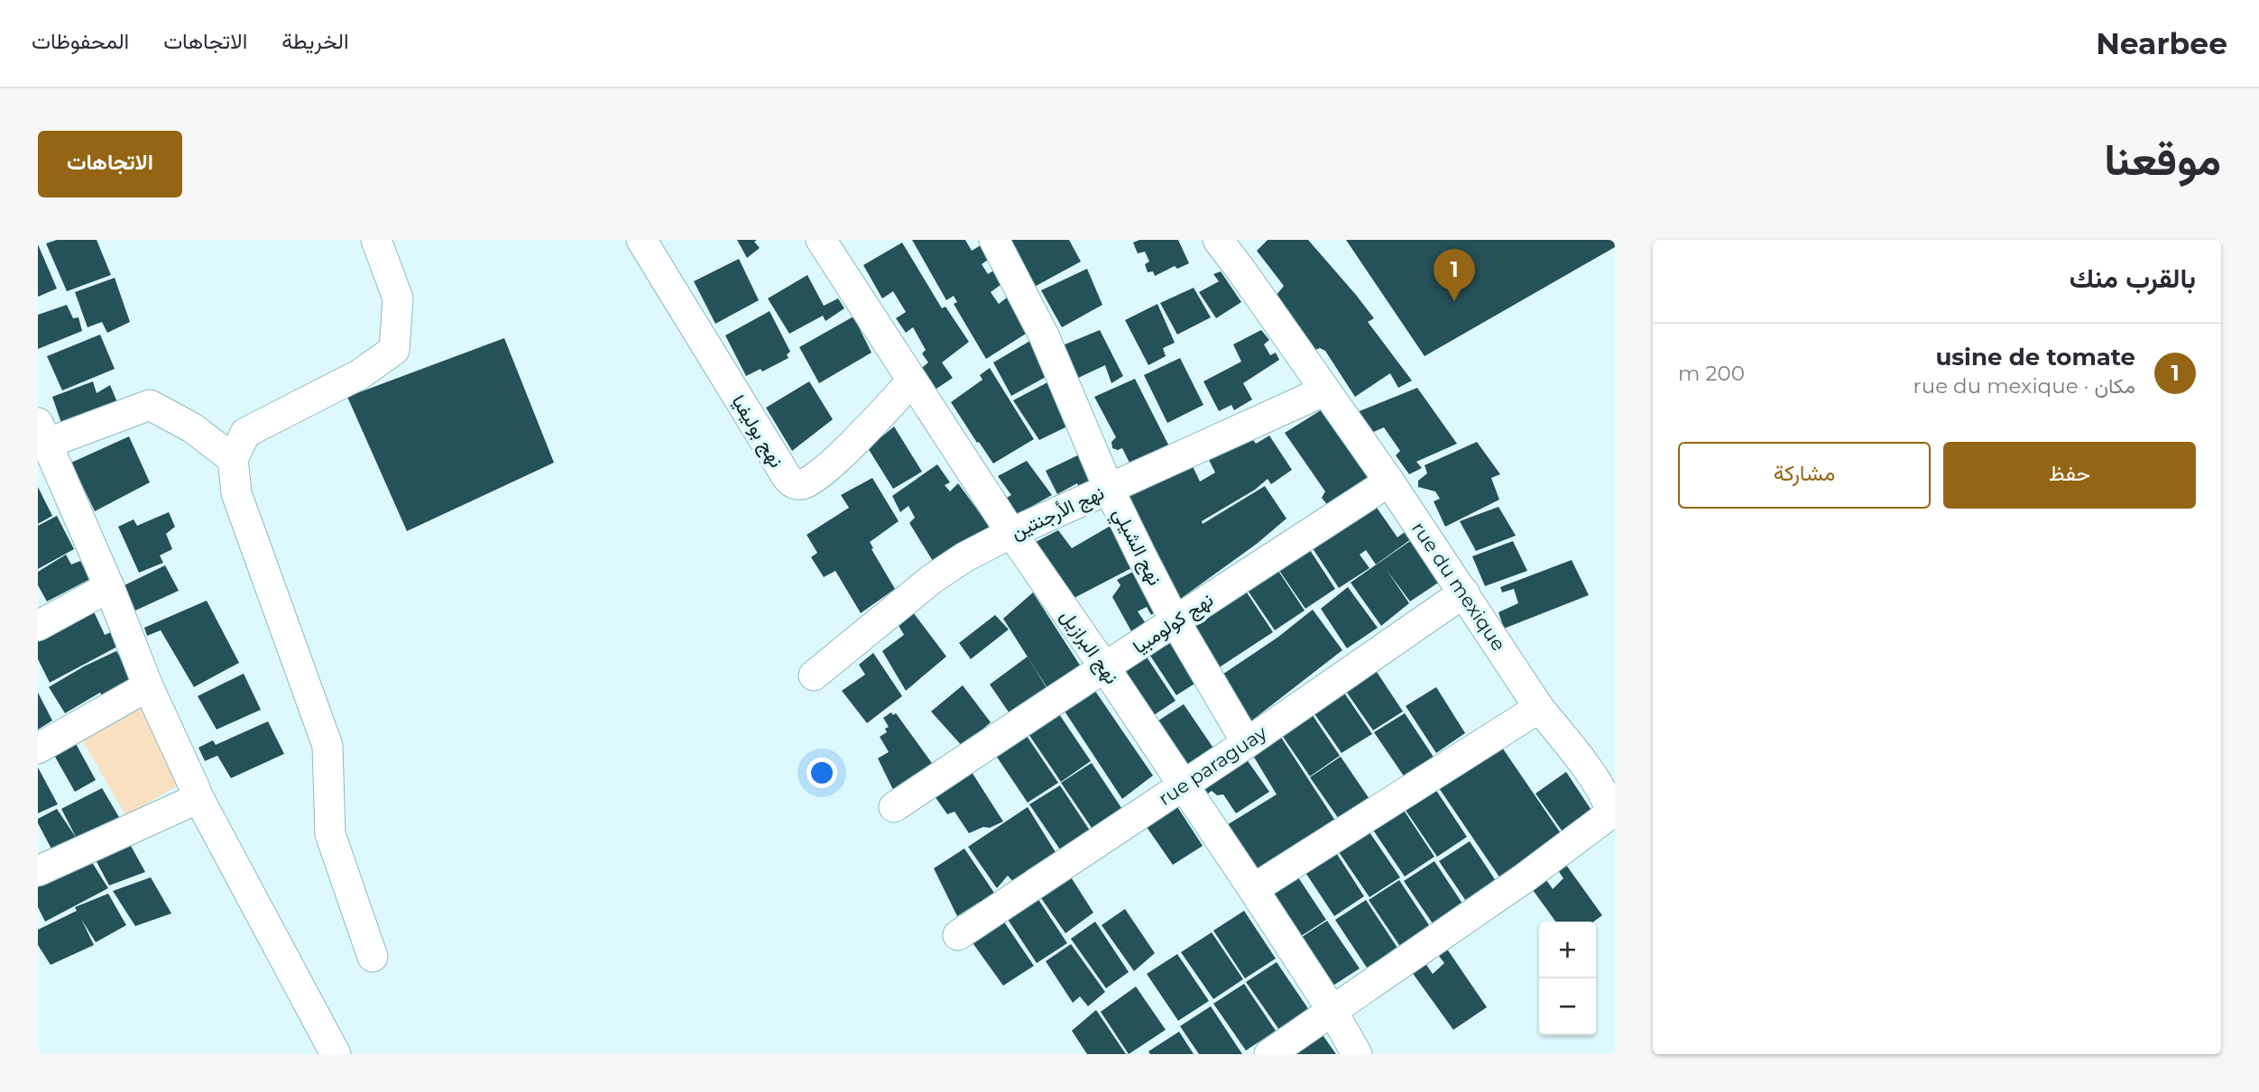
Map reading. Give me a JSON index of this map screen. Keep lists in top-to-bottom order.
{
  "streets": {
    "street": [
      "نهج بوليفيا",
      "نهج الأرجنتين",
      "نهج الشيلي",
      "rue du mexique",
      "نهج كولومبيا",
      "نهج البرازيل",
      "rue paraguay"
    ]
  },
  "crossings": [
    ["نهج بوليفيا", "نهج البرازيل"],
    ["نهج الأرجنتين", "نهج الشيلي"],
    ["نهج الأرجنتين", "rue du mexique"],
    ["نهج الأرجنتين", "نهج البرازيل"],
    ["نهج الشيلي", "نهج كولومبيا"],
    ["نهج الشيلي", "rue paraguay"],
    ["rue du mexique", "نهج كولومبيا"],
    ["rue du mexique", "نهج البرازيل"],
    ["rue du mexique", "rue paraguay"],
    ["نهج كولومبيا", "نهج البرازيل"],
    ["نهج البرازيل", "rue paraguay"]
  ],
  "page": {
    "header": "Nearbee",
    "nav": ["الخريطة", "الاتجاهات", "المحفوظات"],
    "title": "موقعنا",
    "buttons": [
      "الاتجاهات",
      ["حفظ", "مشاركة"]
    ],
    "heading": "بالقرب منك",
    "pins": "1",
    "list": [
      {
        "mark": "1",
        "name": "usine de tomate",
        "note": "مكان · rue du mexique",
        "value": "200 m"
      }
    ],
    "map_buttons": ["+", "−"]
  }
}
